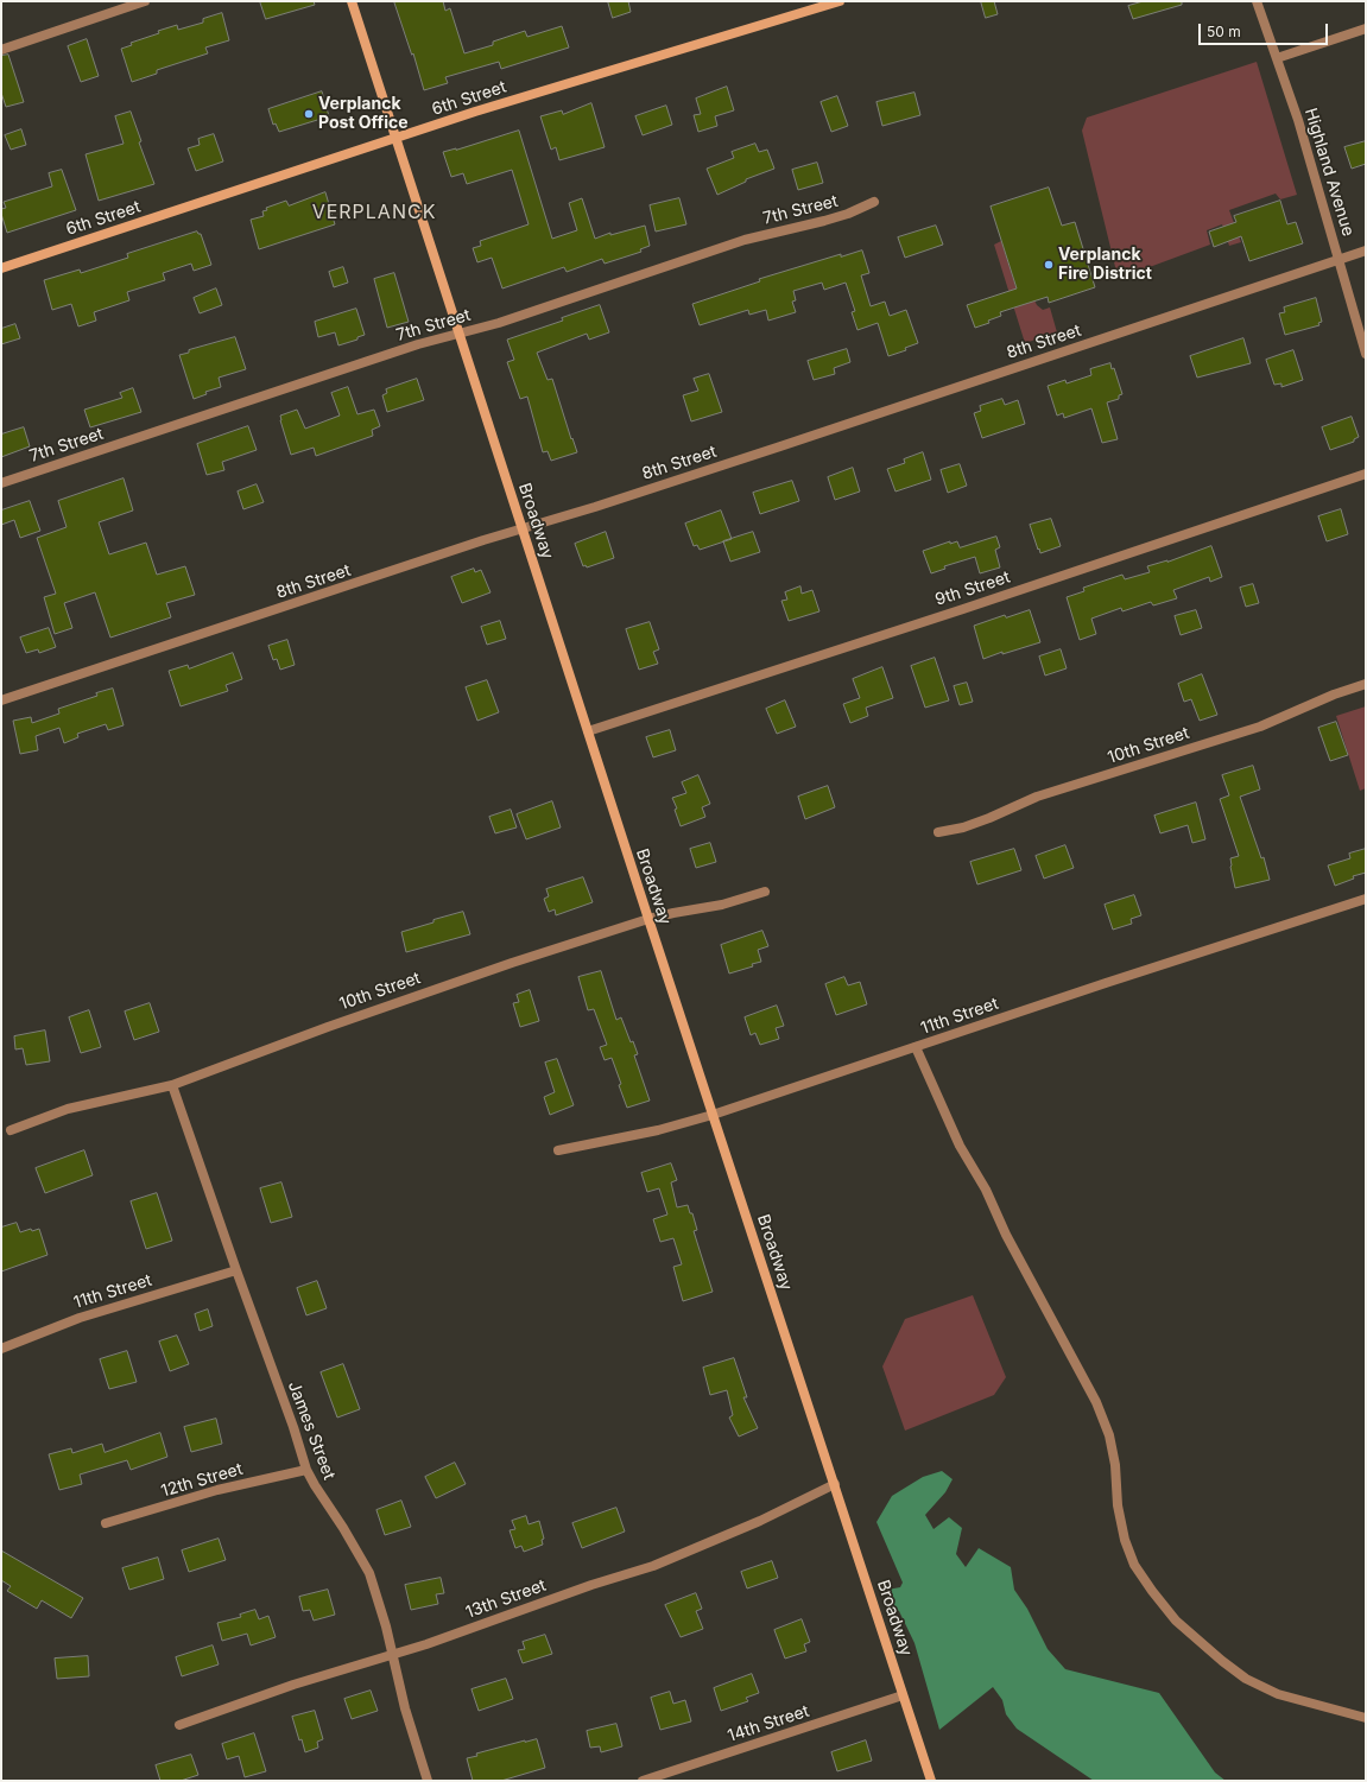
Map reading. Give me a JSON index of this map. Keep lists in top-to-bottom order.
{
  "streets": {
    "street": [
      "6th Street",
      "Highland Avenue",
      "7th Street",
      "8th Street",
      "Broadway",
      "9th Street",
      "10th Street",
      "11th Street",
      "James Street",
      "12th Street",
      "13th Street",
      "14th Street"
    ]
  },
  "crossings": [
    ["6th Street", "Broadway"],
    ["Highland Avenue", "8th Street"],
    ["7th Street", "Broadway"],
    ["8th Street", "Broadway"],
    ["Broadway", "9th Street"],
    ["Broadway", "10th Street"],
    ["Broadway", "11th Street"],
    ["Broadway", "13th Street"],
    ["Broadway", "14th Street"],
    ["10th Street", "James Street"],
    ["11th Street", "James Street"],
    ["James Street", "12th Street"],
    ["James Street", "13th Street"]
  ],
  "districts": ["VERPLANCK"],
  "places": ["Verplanck Post Office", "Verplanck Fire District"],
  "scale_bar": "50 m"
}
